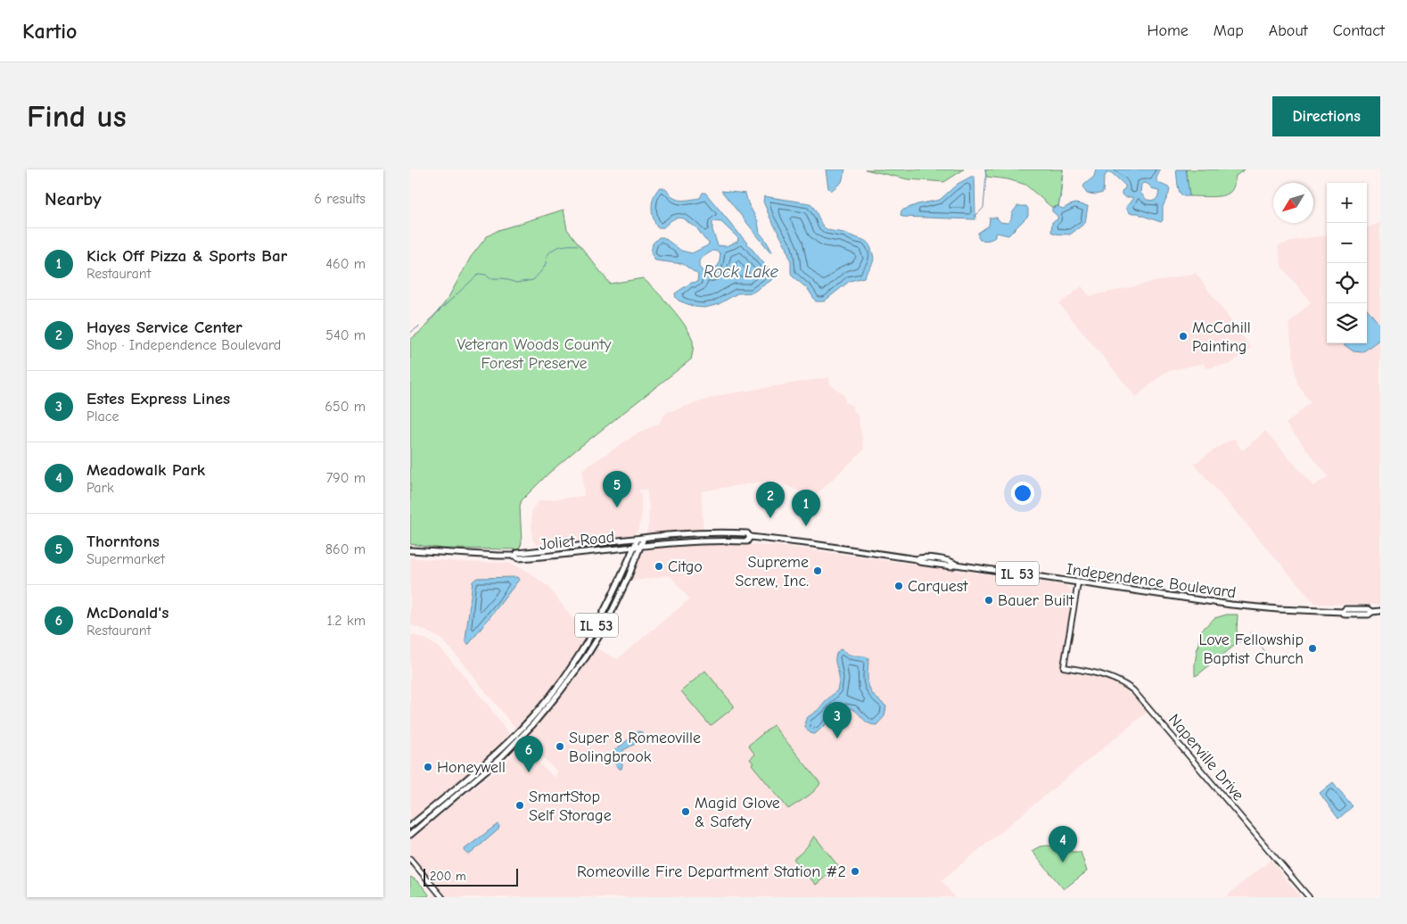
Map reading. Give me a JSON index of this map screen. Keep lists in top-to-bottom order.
{
  "streets": {
    "main road": ["Joliet Road", "IL 53", "Independence Boulevard"],
    "street": ["Naperville Drive"]
  },
  "crossings": [
    ["Joliet Road", "IL 53"],
    ["Joliet Road", "Independence Boulevard"],
    ["IL 53", "Independence Boulevard"],
    ["Independence Boulevard", "Naperville Drive"]
  ],
  "water": ["Rock Lake"],
  "parks": ["Veteran Woods County Forest Preserve"],
  "places": [
    "McCahill Painting",
    "Citgo",
    "Supreme Screw, Inc.",
    "Carquest",
    "Bauer Built",
    "Love Fellowship Baptist Church",
    "Super 8 Romeoville Bolingbrook",
    "Honeywell",
    "SmartStop Self Storage",
    "Magid Glove & Safety",
    "Romeoville Fire Department Station #2"
  ],
  "scale_bar": "200 m",
  "north": "bottom left",
  "page": {
    "header": "Kartio",
    "nav": [
      "Home",
      "Map",
      "About",
      "Contact"
    ],
    "buttons": "Directions",
    "title": "Find us",
    "heading": ["Nearby", "6 results"],
    "map_buttons": ["+", "−"],
    "list": [
      {
        "mark": "1",
        "name": "Kick Off Pizza & Sports Bar",
        "note": "Restaurant",
        "value": "460 m"
      },
      {
        "mark": "2",
        "name": "Hayes Service Center",
        "note": "Shop · Independence Boulevard",
        "value": "540 m"
      },
      {
        "mark": "3",
        "name": "Estes Express Lines",
        "note": "Place",
        "value": "650 m"
      },
      {
        "mark": "4",
        "name": "Meadowalk Park",
        "note": "Park",
        "value": "790 m"
      },
      {
        "mark": "5",
        "name": "Thorntons",
        "note": "Supermarket",
        "value": "860 m"
      },
      {
        "mark": "6",
        "name": "McDonald's",
        "note": "Restaurant",
        "value": "1.2 km"
      }
    ],
    "pins": [
      "5",
      "2",
      "1",
      "3",
      "6",
      "4"
    ],
    "scale": "200 m"
  }
}
